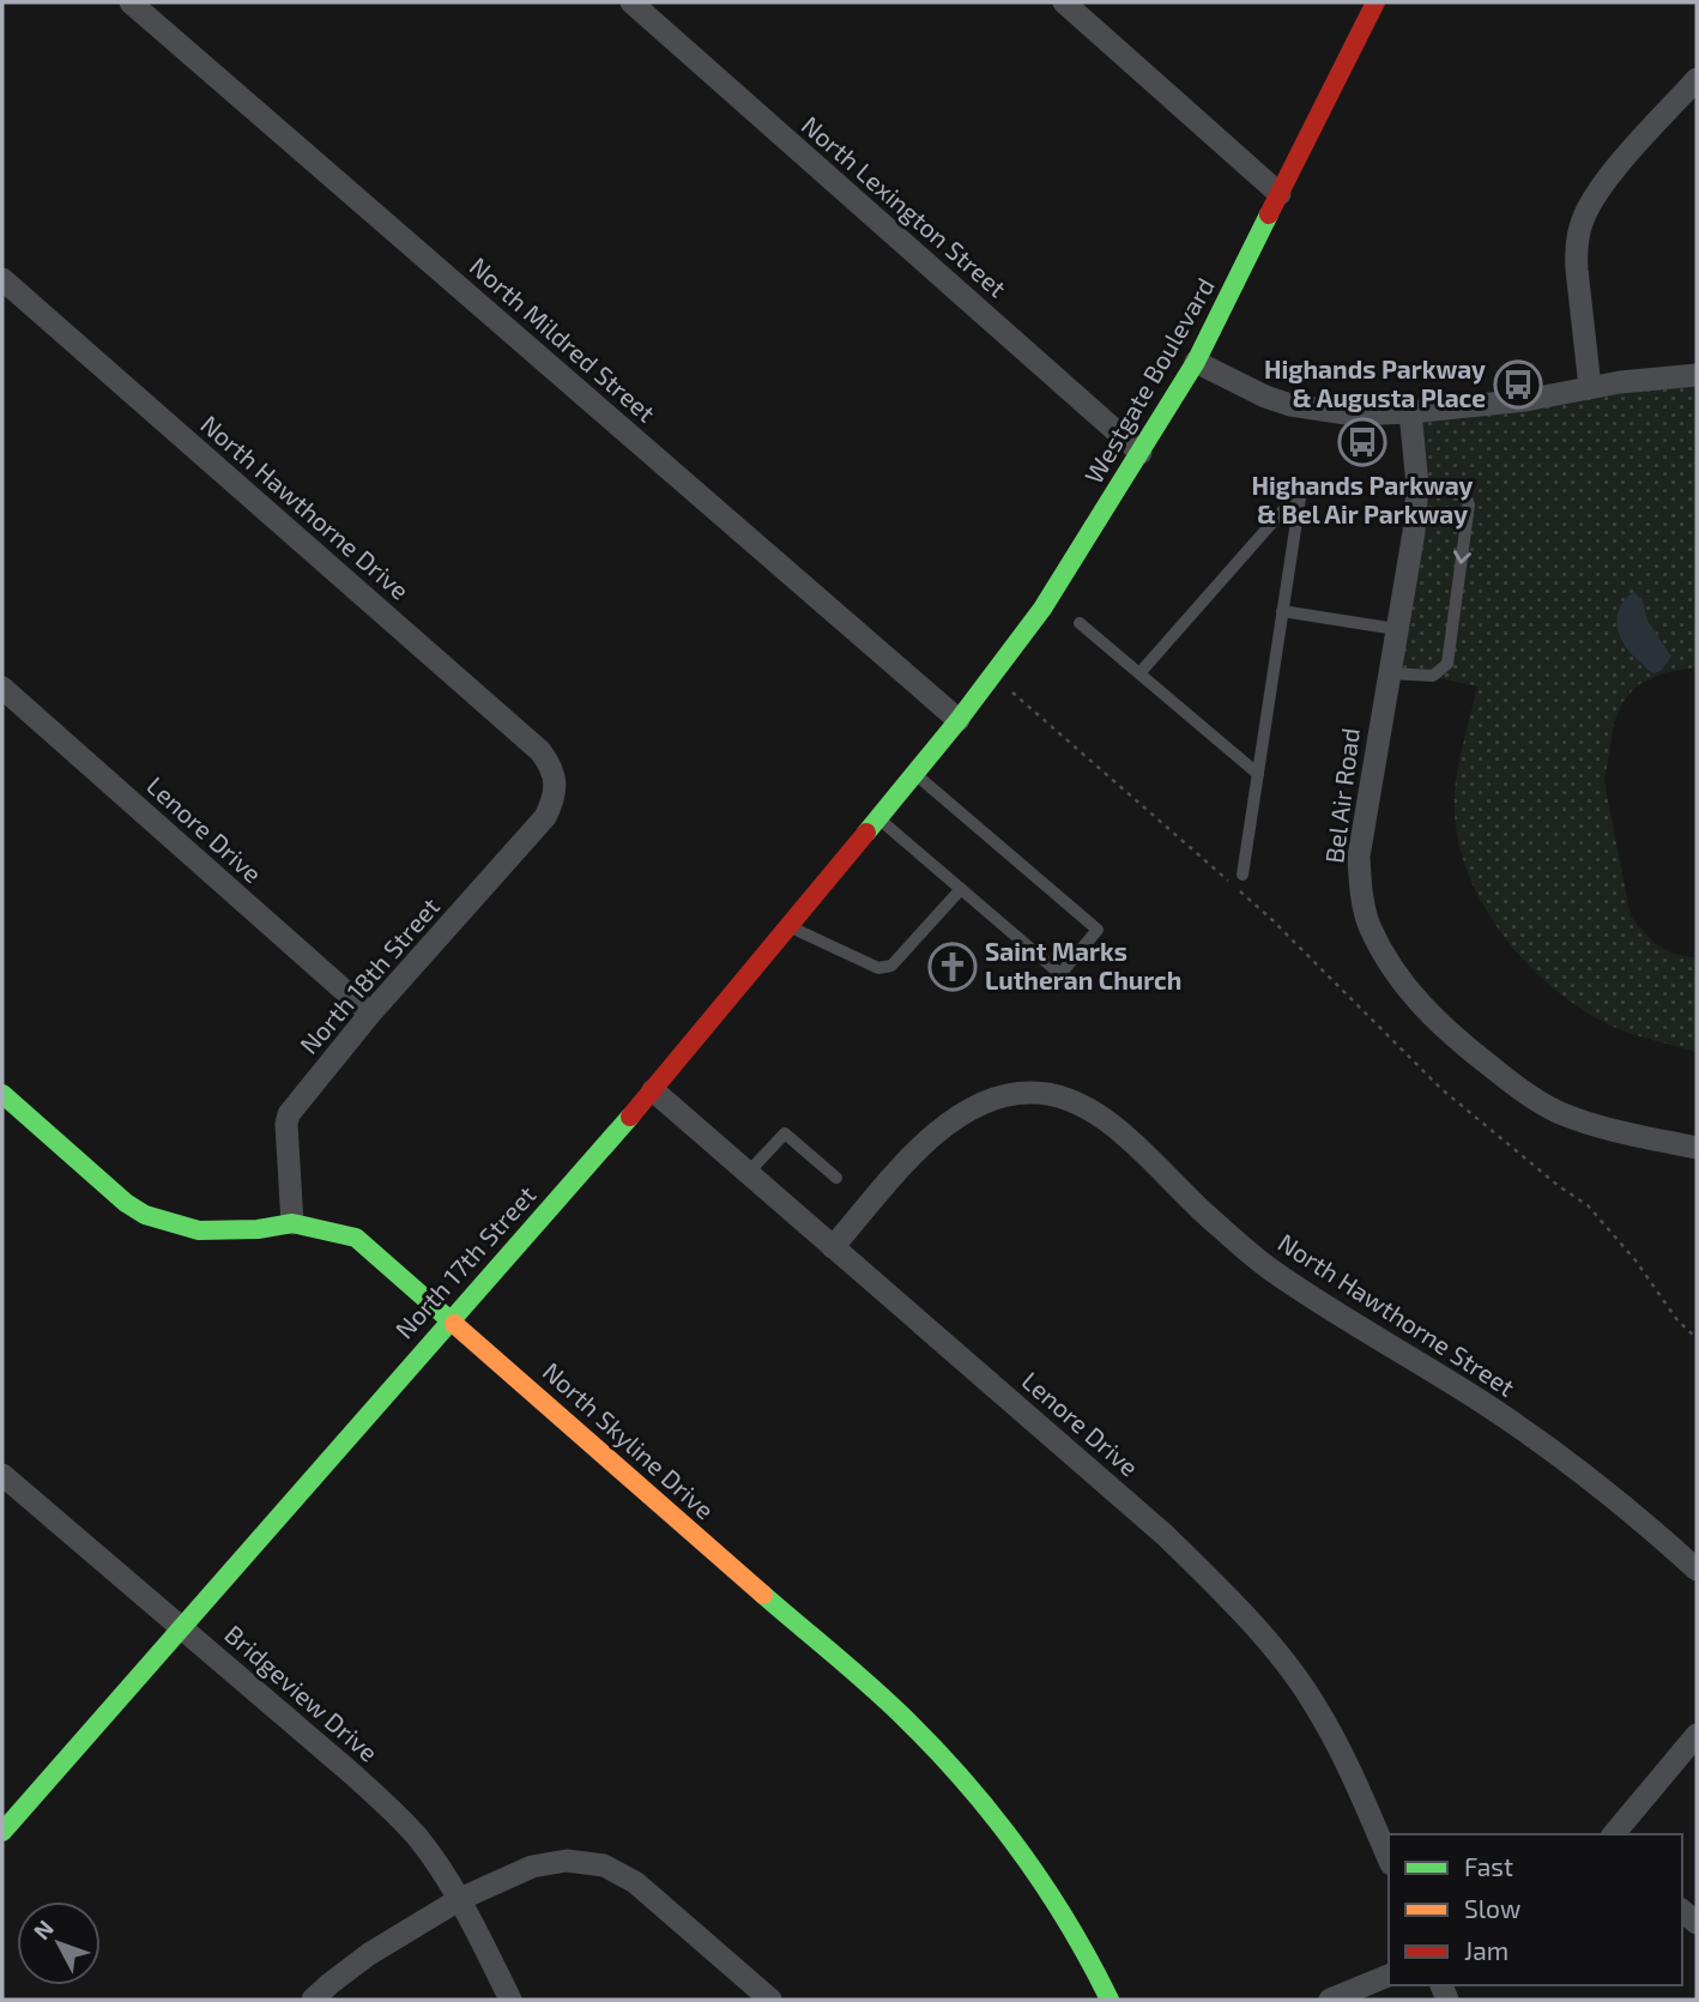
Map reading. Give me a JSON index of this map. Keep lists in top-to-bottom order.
{
  "streets": {
    "street": [
      "North Lexington Street",
      "North Mildred Street",
      "Westgate Boulevard",
      "North Hawthorne Drive",
      "Bel Air Road",
      "Lenore Drive",
      "North 18th Street",
      "North 17th Street",
      "North Hawthorne Street",
      "North Skyline Drive",
      "Bridgeview Drive"
    ]
  },
  "crossings": [
    ["North Lexington Street", "Westgate Boulevard"],
    ["North Mildred Street", "Westgate Boulevard"],
    ["North Mildred Street", "North 17th Street"],
    ["Westgate Boulevard", "North 17th Street"],
    ["North Hawthorne Drive", "North 18th Street"],
    ["Lenore Drive", "North 18th Street"],
    ["Lenore Drive", "North 17th Street"],
    ["Lenore Drive", "North Hawthorne Street"],
    ["North 18th Street", "North Skyline Drive"],
    ["North 17th Street", "North Skyline Drive"],
    ["North 17th Street", "Bridgeview Drive"]
  ],
  "places": {
    "bus stop": ["Highands Parkway & Augusta Place", "Highands Parkway & Bel Air Parkway"],
    "church": ["Saint Marks Lutheran Church"]
  },
  "legend": ["Fast", "Slow", "Jam"],
  "north": "top left"
}
